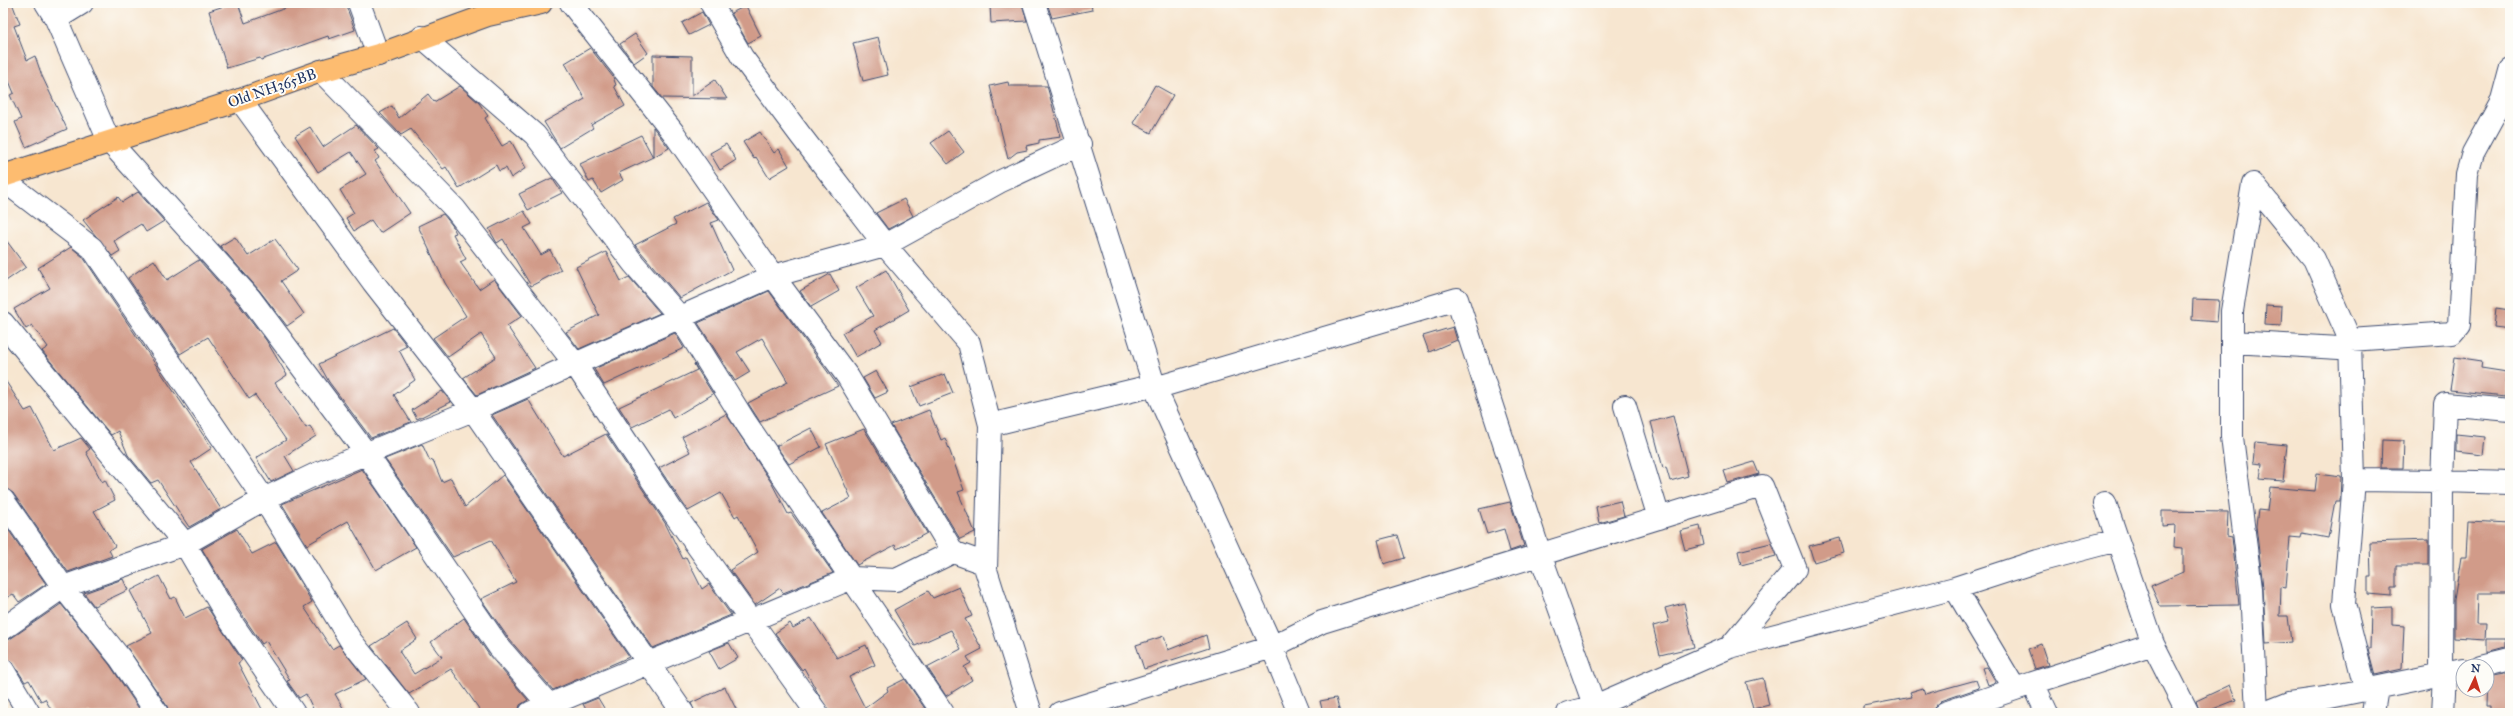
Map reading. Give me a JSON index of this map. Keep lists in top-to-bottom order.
{
  "streets": {
    "main road": ["Old NH365BB"]
  },
  "north": "top"
}
